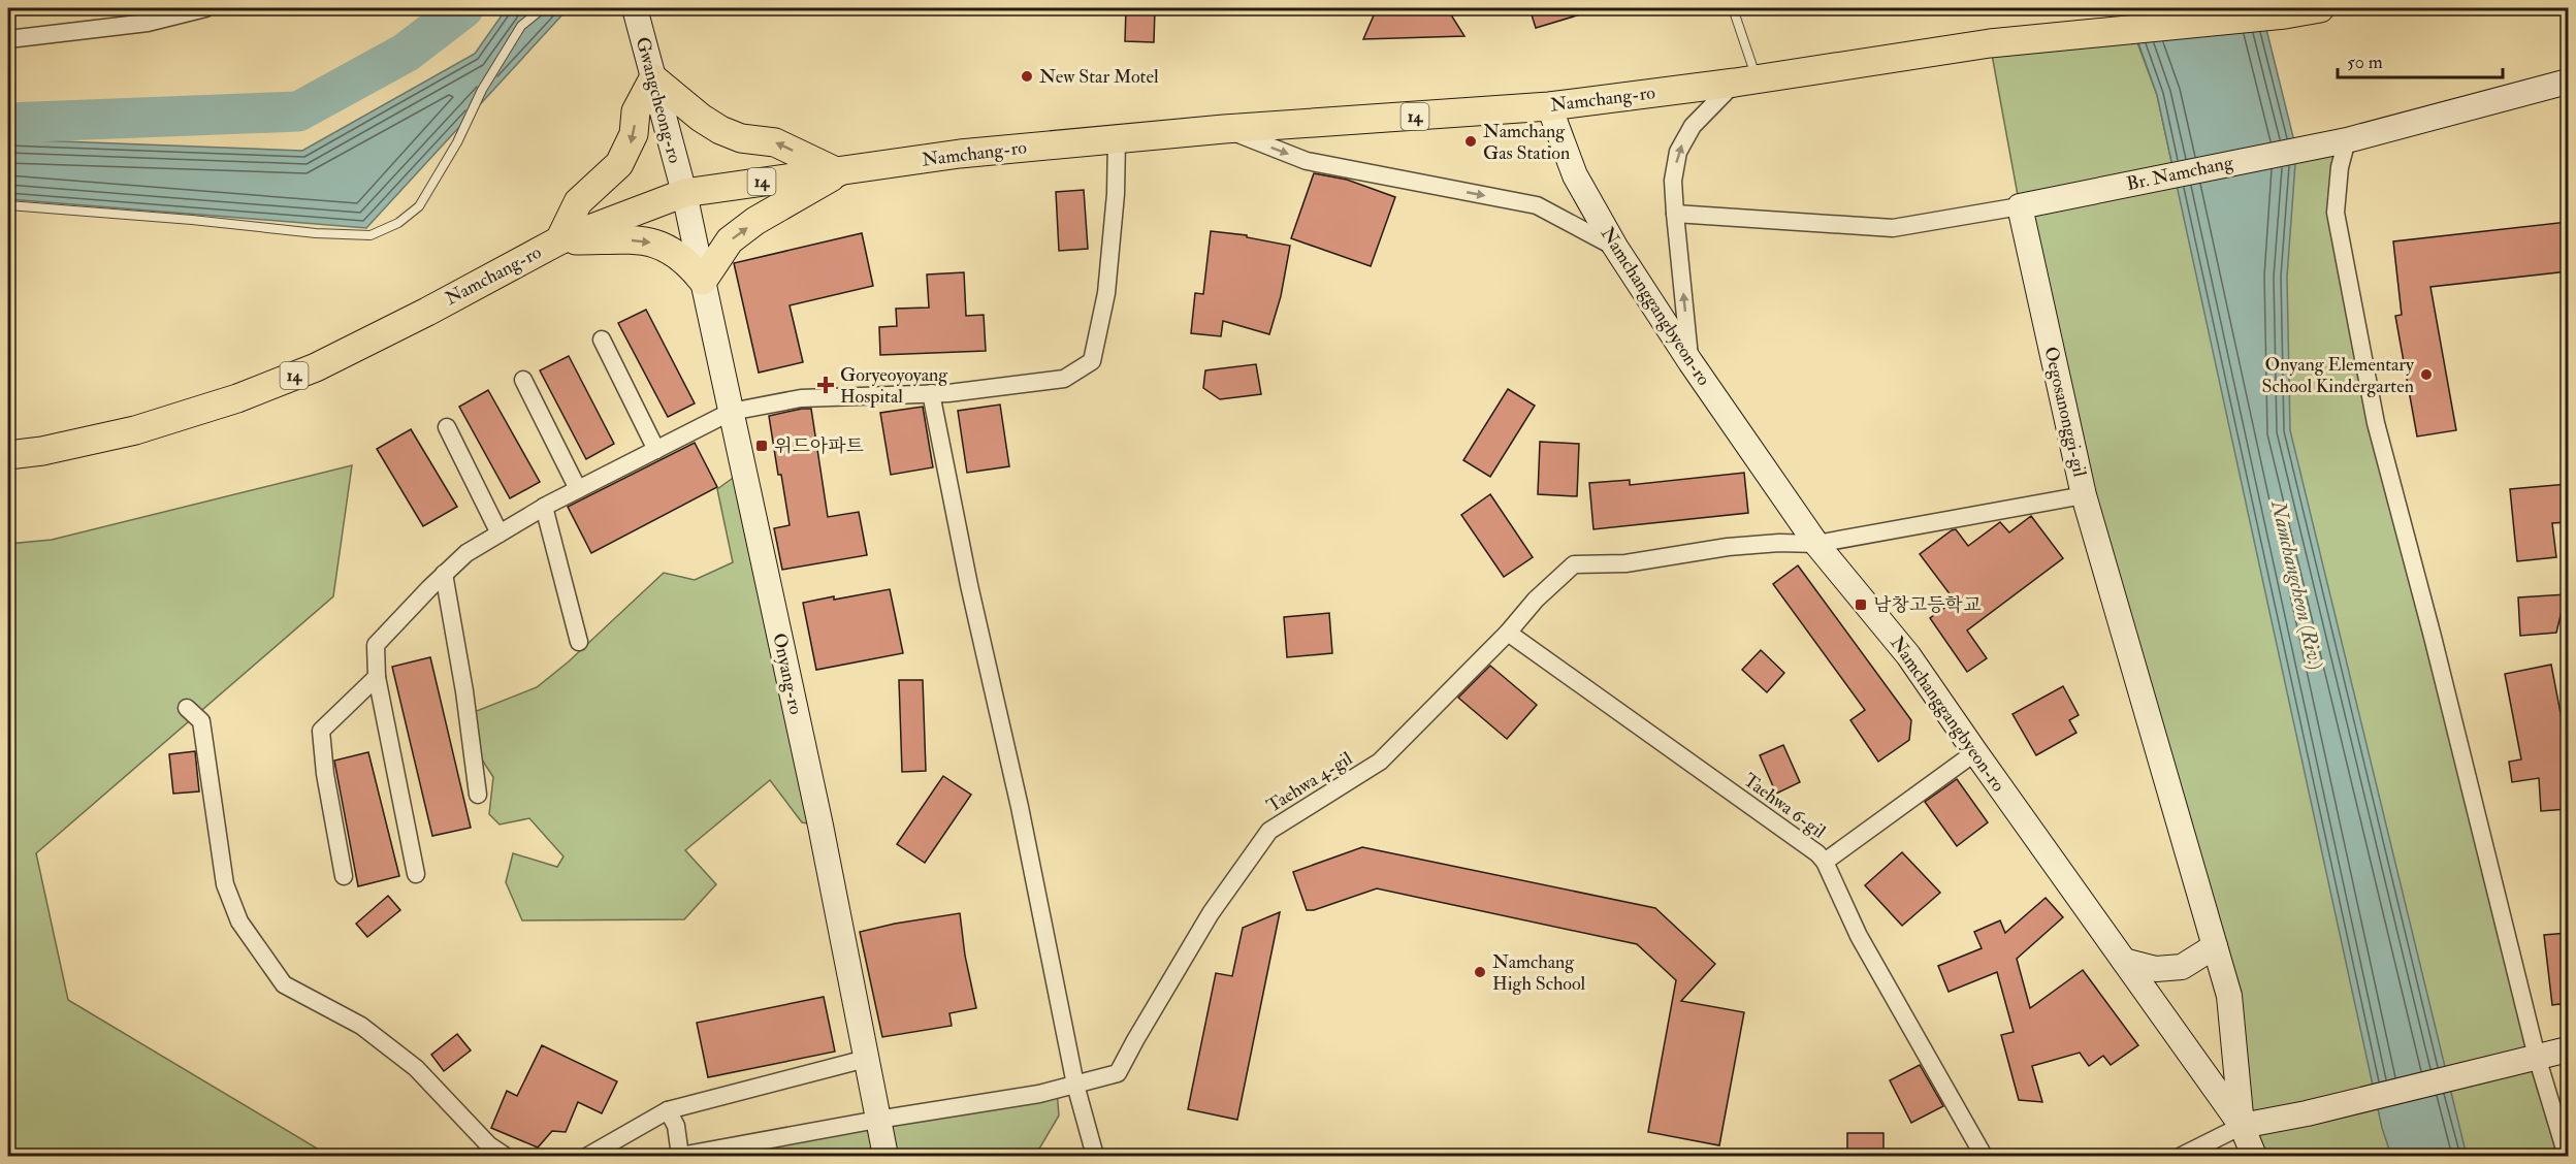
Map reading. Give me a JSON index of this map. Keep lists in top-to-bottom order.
{
  "streets": {
    "main road": ["Namchang-ro", "14"],
    "street": [
      "Gwangcheong-ro",
      "Br. Namchang",
      "Namchanggangbyeon-ro",
      "Oegosanonggi-gil",
      "Onyang-ro",
      "Taehwa 4-gil",
      "Taehwa 6-gil"
    ]
  },
  "crossings": [
    ["Namchang-ro", "Gwangcheong-ro"],
    ["Namchang-ro", "Namchanggangbyeon-ro"],
    ["Namchang-ro", "Onyang-ro"],
    ["Gwangcheong-ro", "Onyang-ro"],
    ["Br. Namchang", "Oegosanonggi-gil"],
    ["Namchanggangbyeon-ro", "Oegosanonggi-gil"],
    ["Namchanggangbyeon-ro", "Taehwa 4-gil"],
    ["Oegosanonggi-gil", "Taehwa 4-gil"],
    ["Onyang-ro", "Taehwa 4-gil"],
    ["Taehwa 4-gil", "Taehwa 6-gil"]
  ],
  "water": ["Namchangcheon (Riv.)"],
  "places": {
    "other": [
      "New Star Motel",
      "Namchang Gas Station",
      "Onyang Elementary School Kindergarten",
      "Namchang High School"
    ],
    "health": ["Goryeoyoyang Hospital"],
    "transit": ["위드아파트", "남창고등학교"]
  },
  "scale_bar": "50 m"
}
